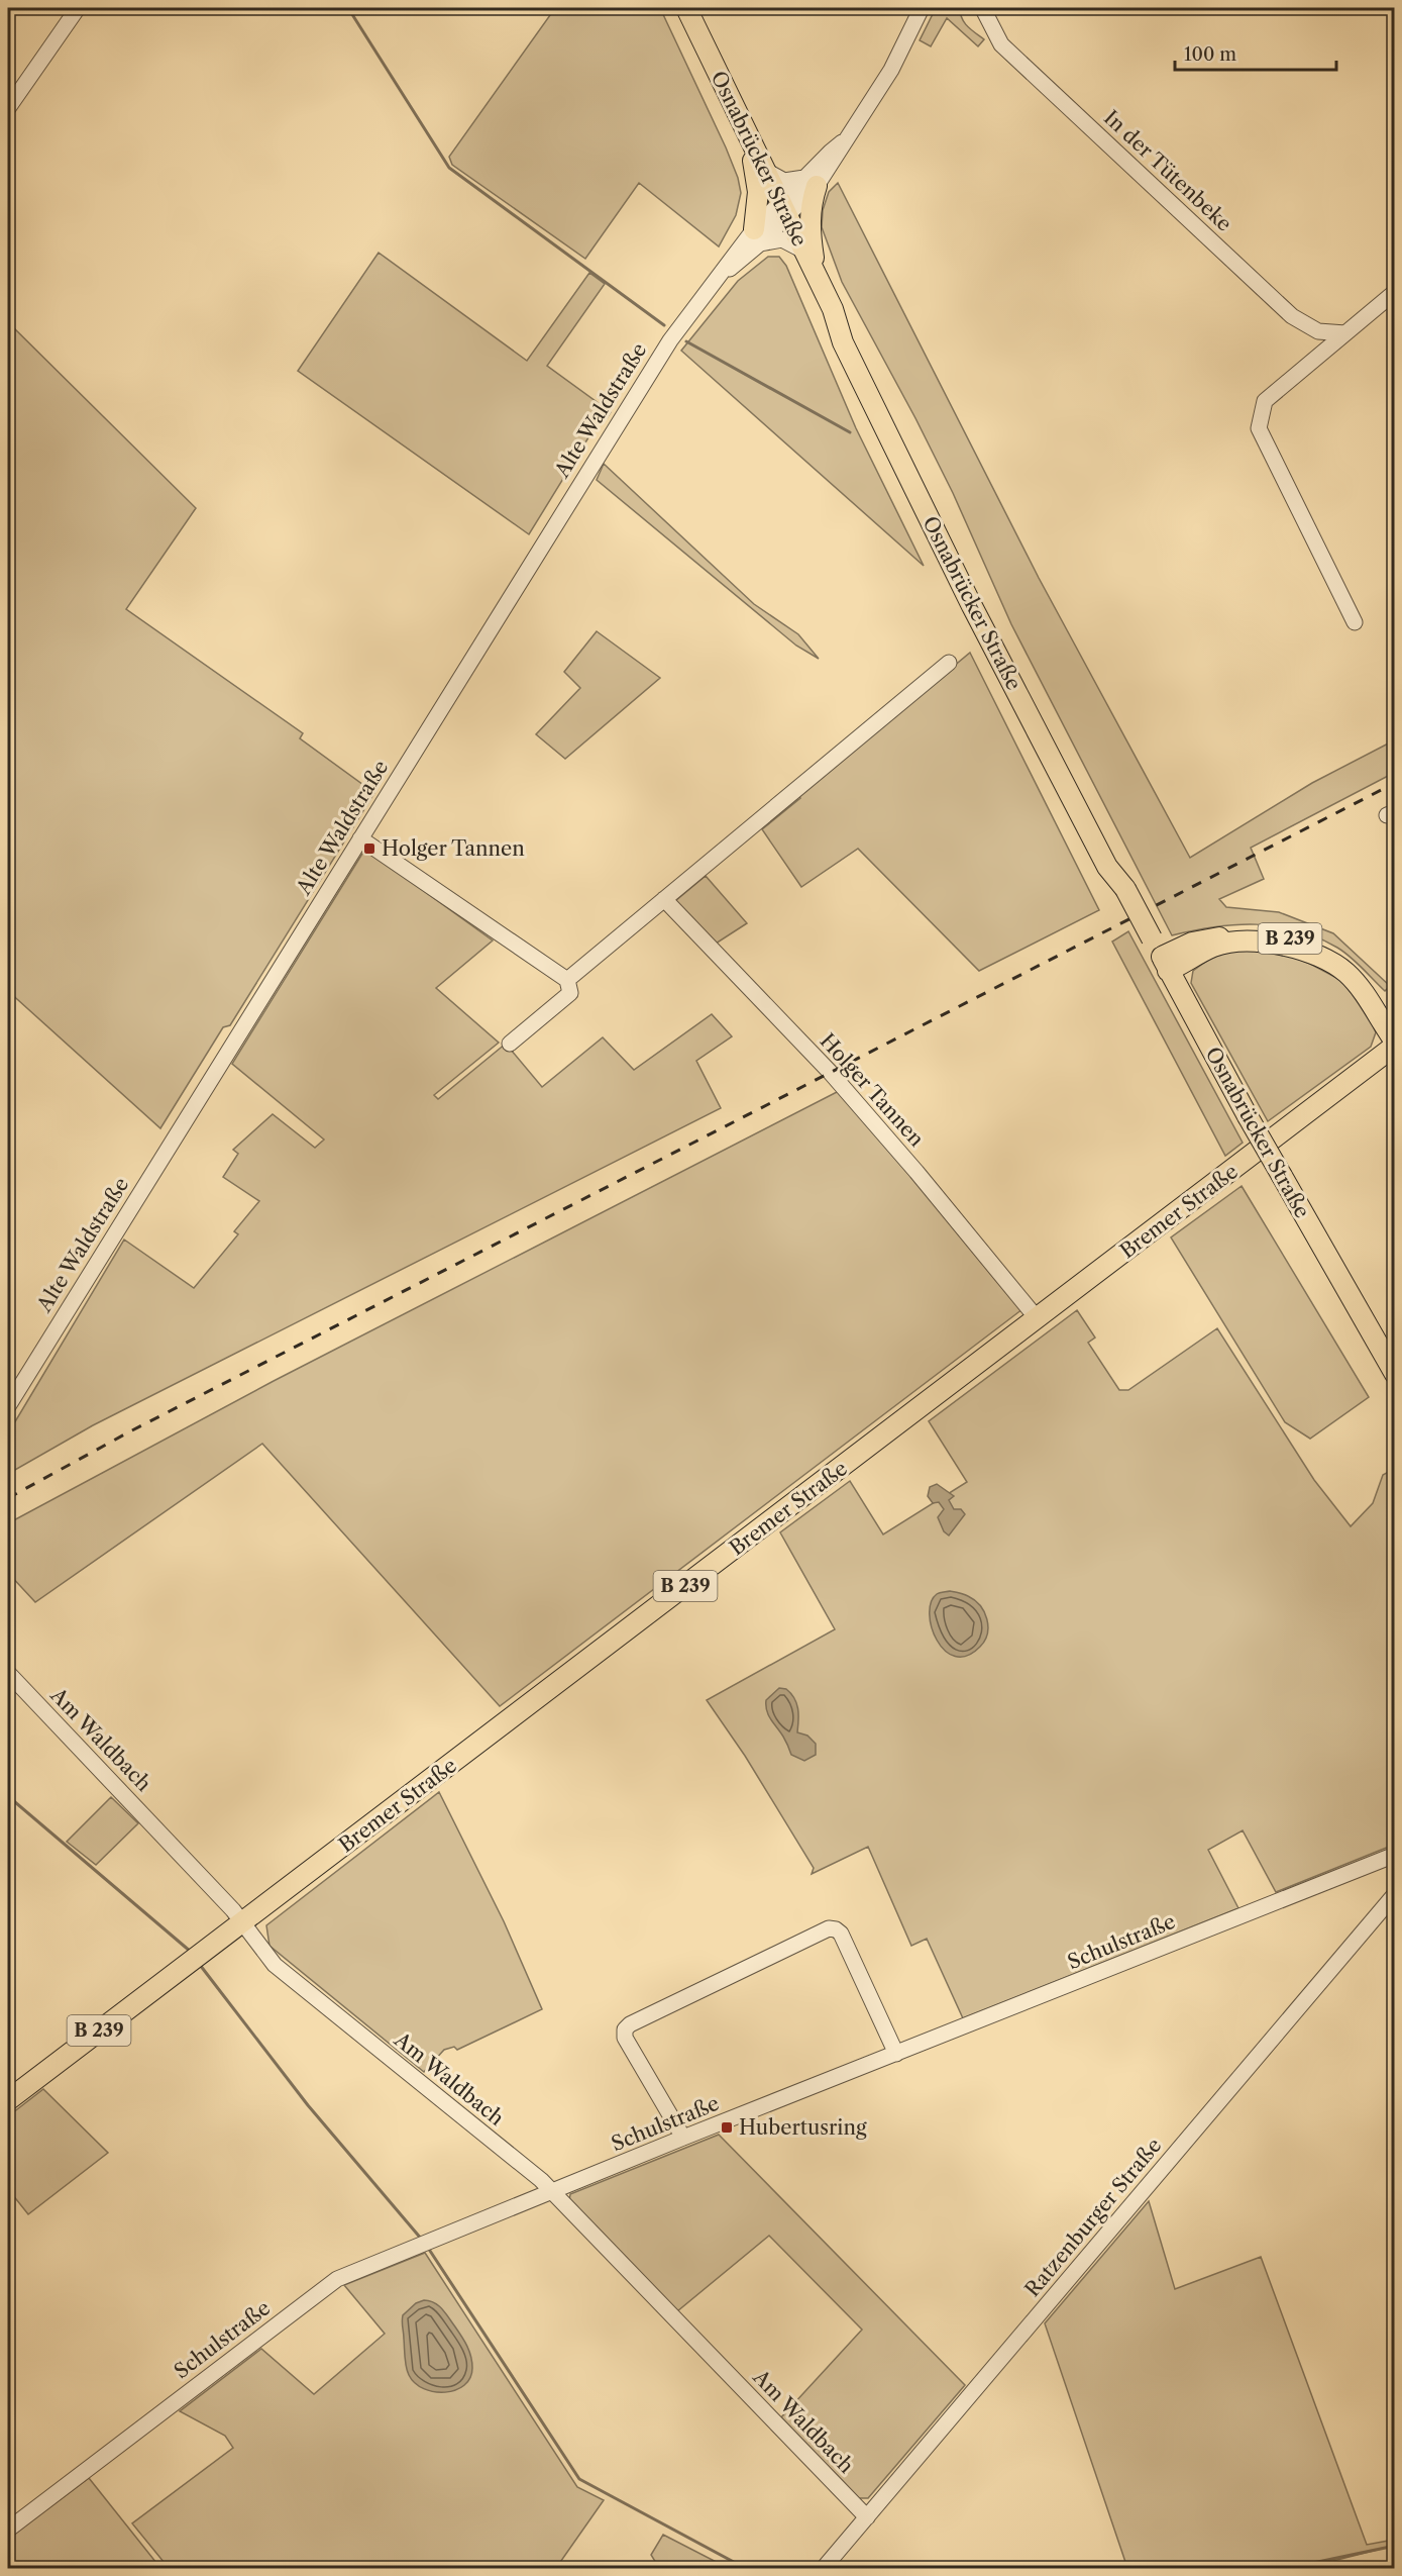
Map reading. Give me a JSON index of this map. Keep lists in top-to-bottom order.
{
  "streets": {
    "main road": ["Osnabrücker Straße", "B 239", "Bremer Straße"],
    "street": [
      "In der Tütenbeke",
      "Alte Waldstraße",
      "Holger Tannen",
      "Am Waldbach",
      "Schulstraße",
      "Ratzenburger Straße"
    ]
  },
  "crossings": [
    ["Osnabrücker Straße", "Alte Waldstraße"],
    ["Osnabrücker Straße", "B 239"],
    ["Holger Tannen", "Bremer Straße"],
    ["Bremer Straße", "Am Waldbach"],
    ["Am Waldbach", "Schulstraße"],
    ["Am Waldbach", "Ratzenburger Straße"]
  ],
  "places": {
    "transit": ["Holger Tannen", "Hubertusring"]
  },
  "scale_bar": "100 m"
}
